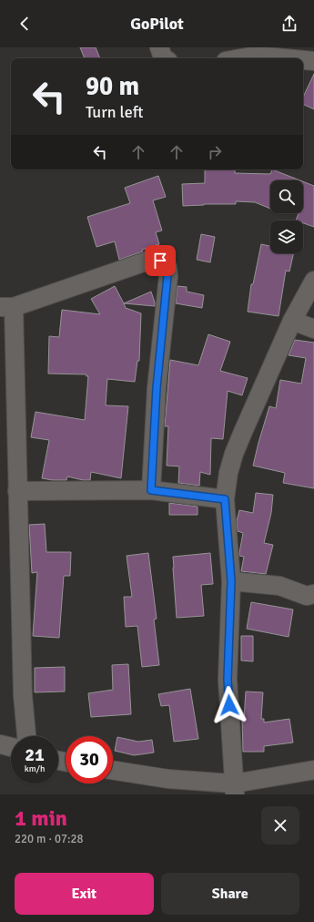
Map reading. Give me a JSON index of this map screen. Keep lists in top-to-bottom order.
{
  "page": {
    "header": "GoPilot",
    "turn": ["90 m", "Turn left"],
    "speed": "21 km/h",
    "limit": "30",
    "heading": ["1 min", "220 m · 07:28"],
    "buttons": ["Exit", "Share"]
  }
}
